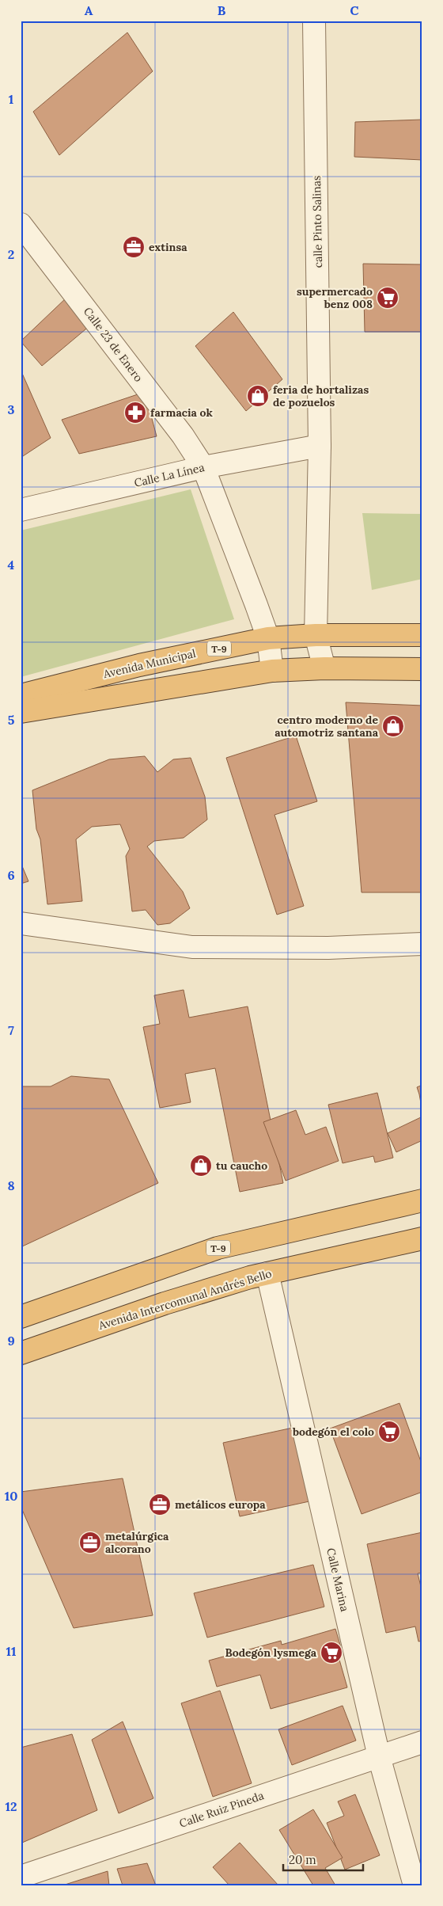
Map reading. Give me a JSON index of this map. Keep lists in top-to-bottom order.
{
  "streets": {
    "highway": ["T-9", "Avenida Municipal", "Avenida Intercomunal Andrés Bello"],
    "street": [
      "calle Pinto Salinas",
      "Calle 23 de Enero",
      "Calle La Línea",
      "Calle Marina",
      "Calle Ruiz Pineda"
    ]
  },
  "crossings": [
    ["calle Pinto Salinas", "Calle La Línea"],
    ["calle Pinto Salinas", "Avenida Municipal"],
    ["Calle 23 de Enero", "Calle La Línea"],
    ["Calle 23 de Enero", "Avenida Municipal"],
    ["Avenida Intercomunal Andrés Bello", "Calle Marina"],
    ["Calle Marina", "Calle Ruiz Pineda"]
  ],
  "places": {
    "office": ["extinsa", "metálicos europa", "metalúrgica alcorano"],
    "supermarket": ["supermercado benz 008", "bodegón el colo", "Bodegón lysmega"],
    "shop": ["feria de hortalizas de pozuelos", "centro moderno de automotriz santana", "tu caucho"],
    "pharmacy": ["farmacia ok"]
  },
  "scale_bar": "20 m",
  "grid": {
    "columns": ["A", "B", "C"],
    "rows": [
      "1",
      "2",
      "3",
      "4",
      "5",
      "6",
      "7",
      "8",
      "9",
      "10",
      "11",
      "12"
    ]
  }
}
